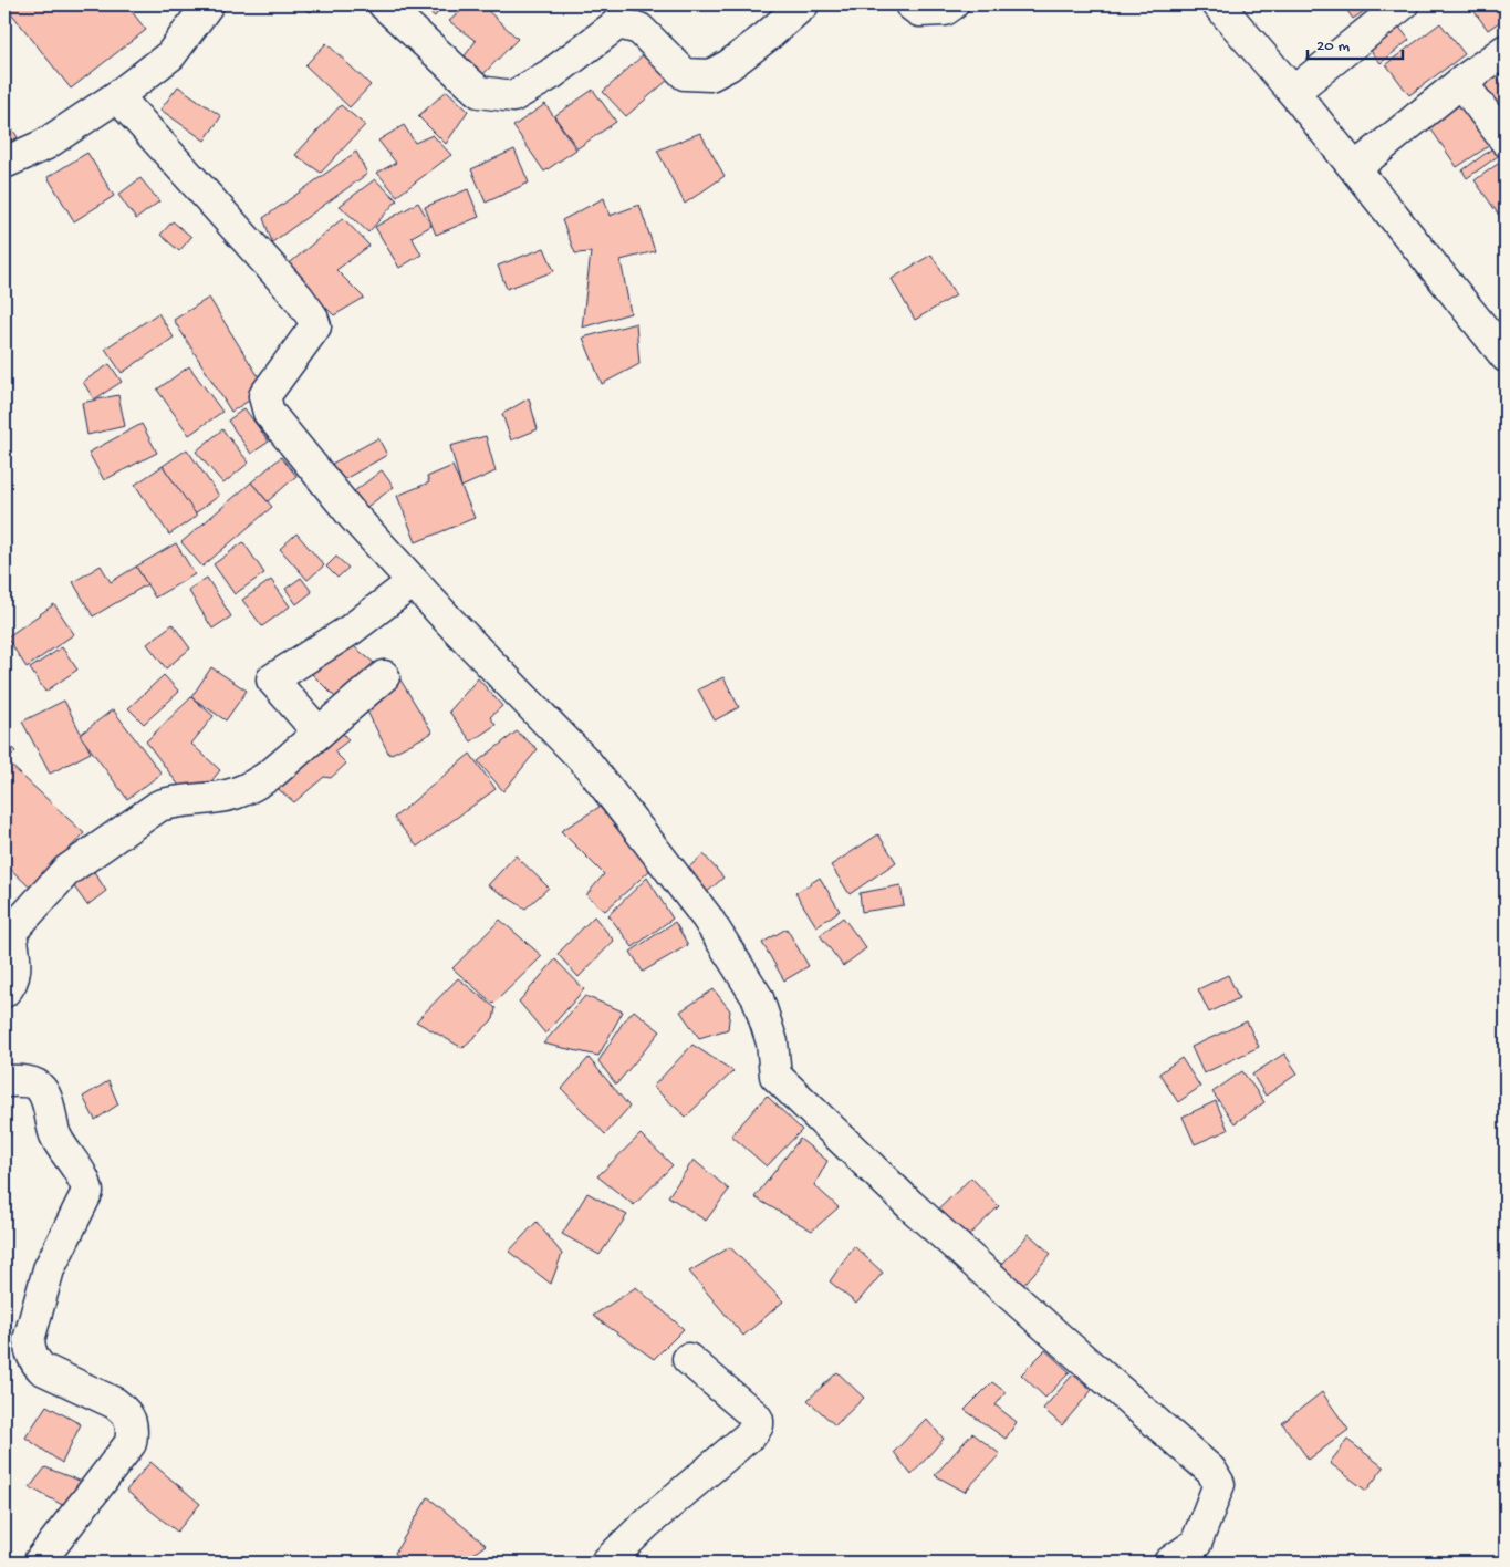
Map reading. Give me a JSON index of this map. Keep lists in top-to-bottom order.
{
  "scale_bar": "20 m"
}
